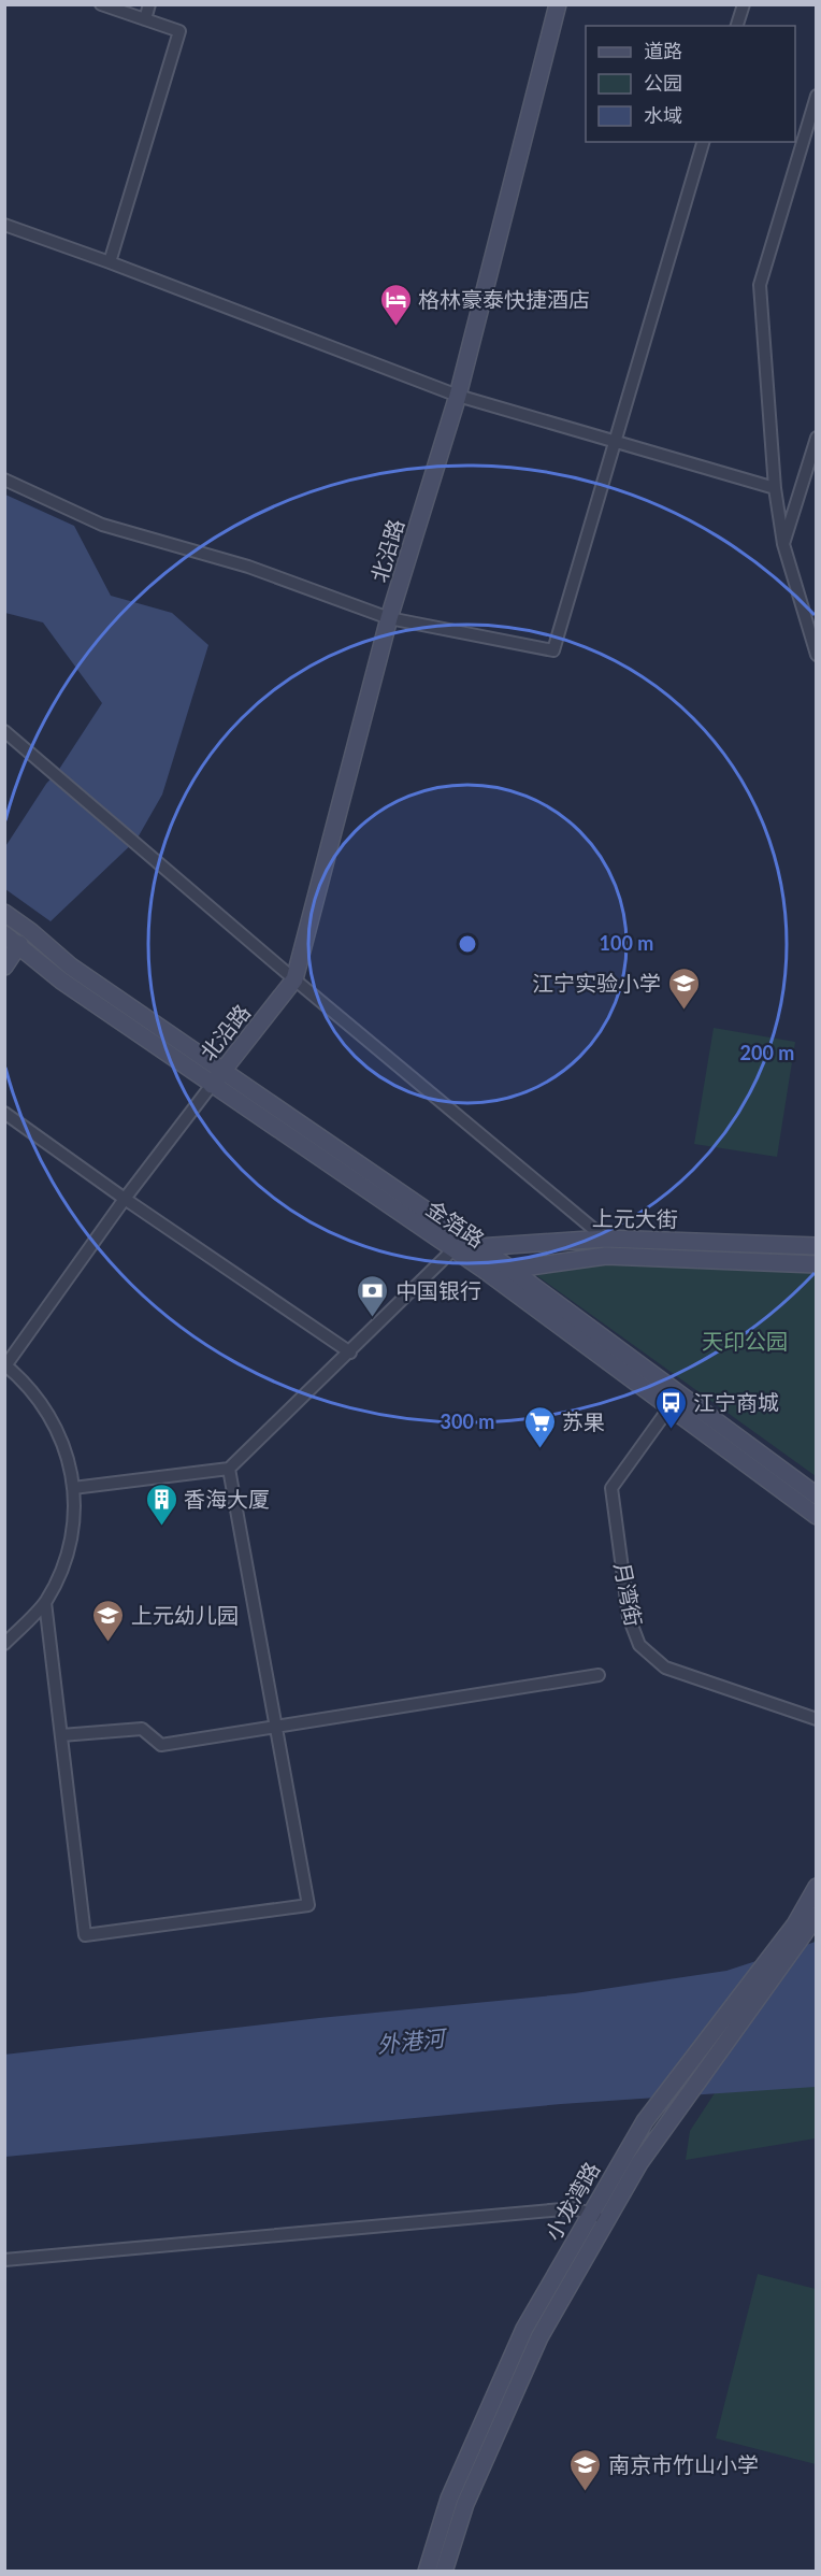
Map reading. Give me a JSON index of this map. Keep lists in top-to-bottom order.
{
  "streets": {
    "main road": [
      "北沿路",
      "上元大街",
      "金箔路",
      "小龙湾路"
    ],
    "street": ["月湾街"]
  },
  "crossings": [
    ["北沿路", "金箔路"],
    ["上元大街", "金箔路"],
    ["金箔路", "月湾街"]
  ],
  "water": ["外港河"],
  "parks": ["天印公园"],
  "places": {
    "hotel": ["格林豪泰快捷酒店"],
    "school or university": ["江宁实验小学", "上元幼儿园", "南京市竹山小学"],
    "bank": ["中国银行"],
    "bus stop": ["江宁商城"],
    "supermarket": ["苏果"],
    "building": ["香海大厦"]
  },
  "legend": ["道路", "公园", "水域"],
  "rings": ["100 m", "200 m", "300 m"]
}
